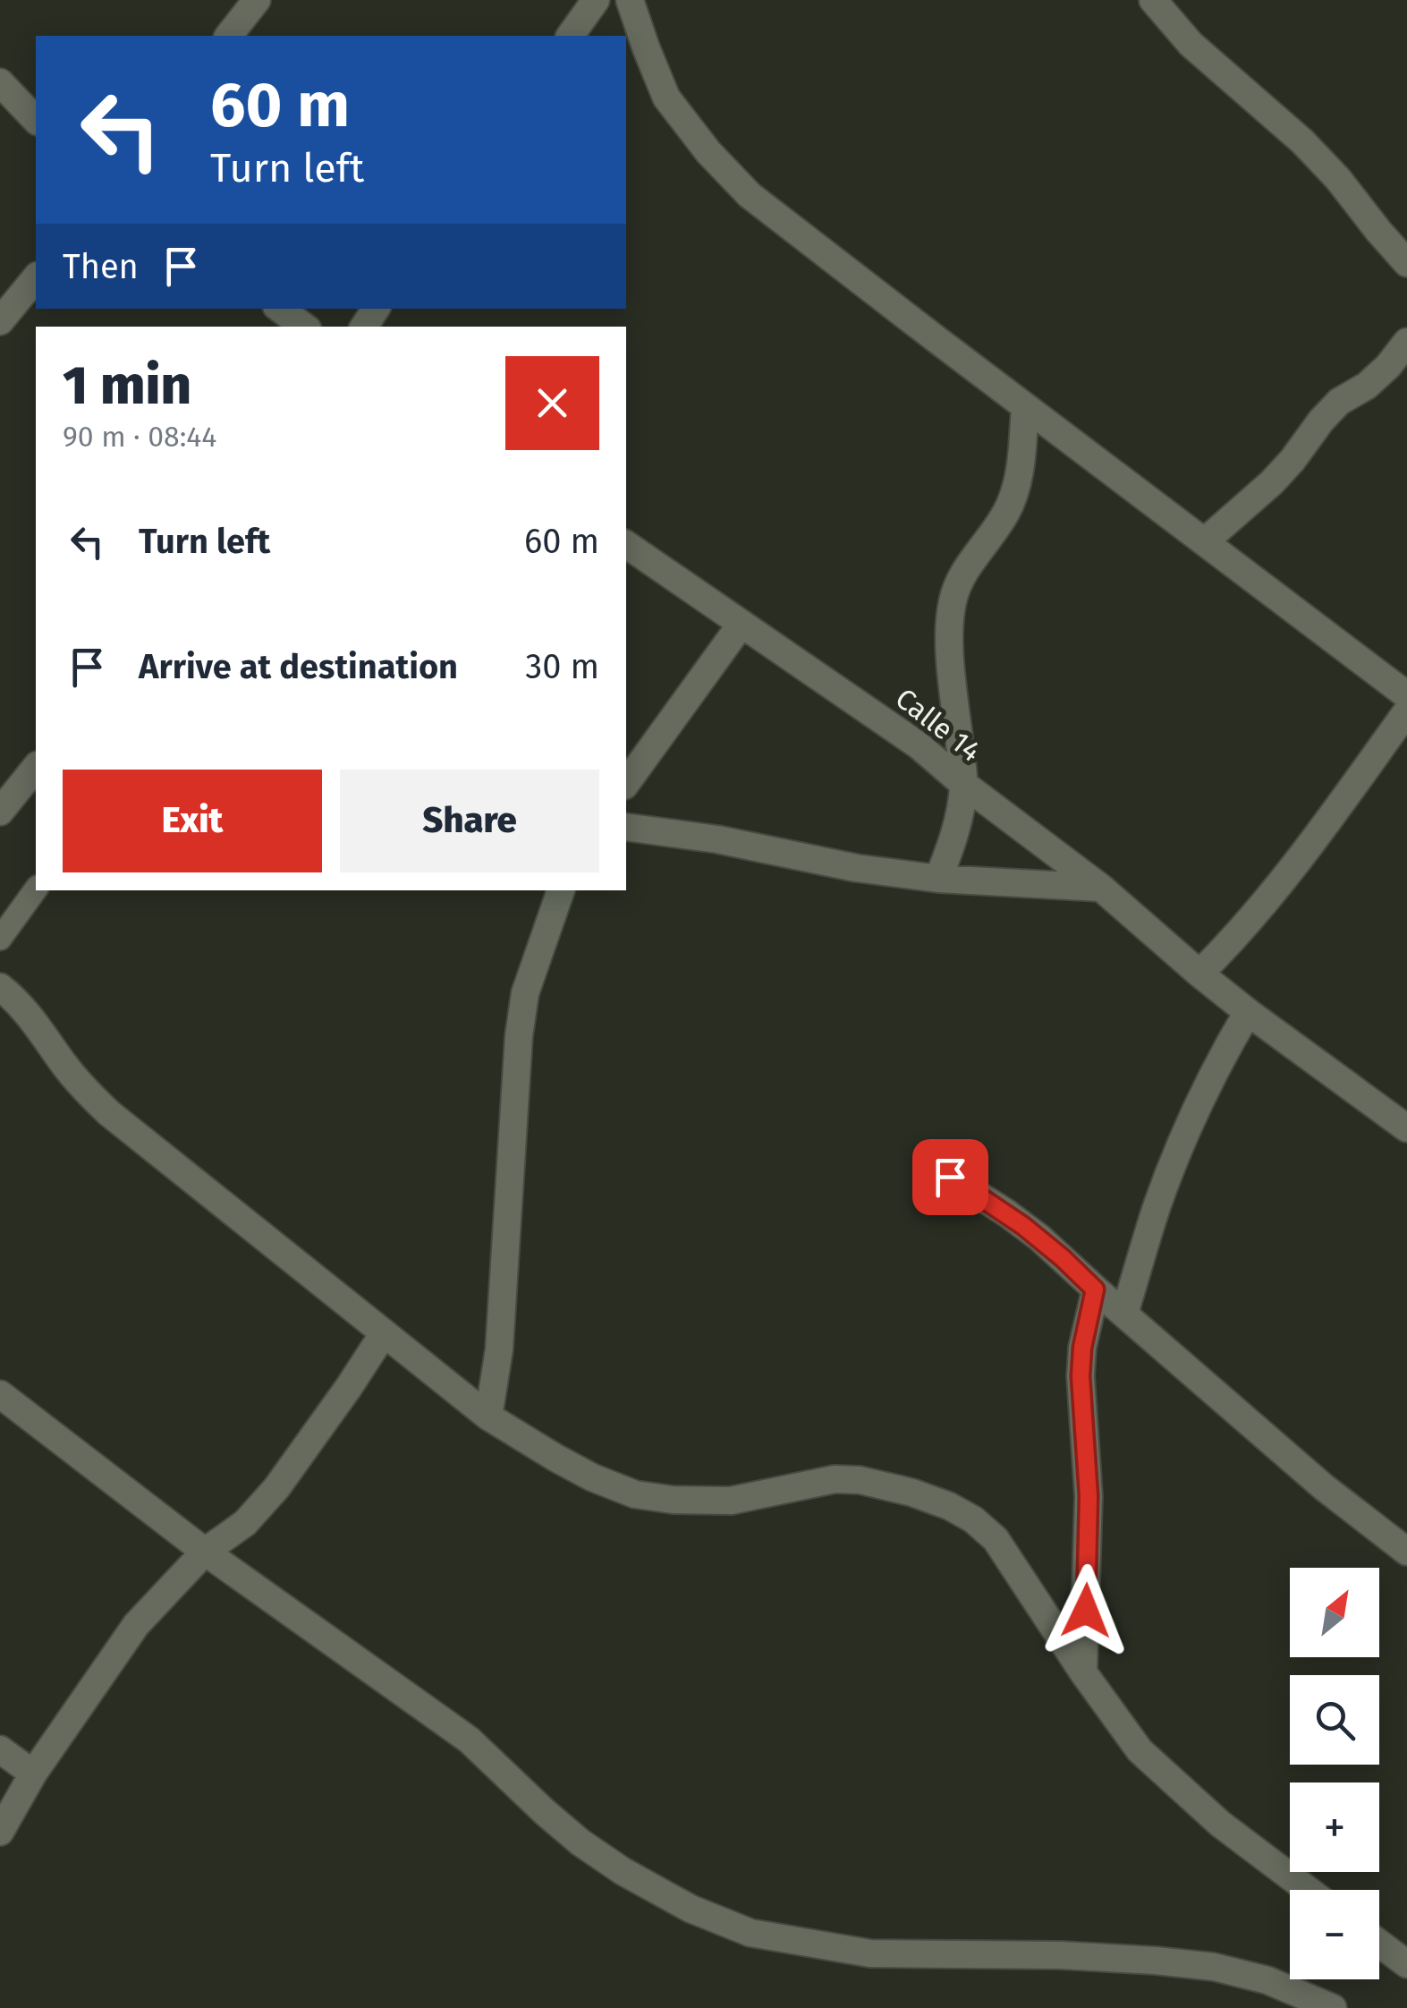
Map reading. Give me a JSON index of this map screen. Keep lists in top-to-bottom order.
{
  "streets": {
    "street": ["Calle 14"]
  },
  "north": "top right",
  "page": {
    "turn": ["60 m", "Turn left"],
    "then": "Then",
    "heading": ["1 min", "90 m · 08:44"],
    "list": [
      {
        "name": "Turn left",
        "value": "60 m"
      },
      {
        "name": "Arrive at destination",
        "value": "30 m"
      }
    ],
    "buttons": ["Exit", "Share"],
    "map_buttons": ["+", "−"]
  }
}
